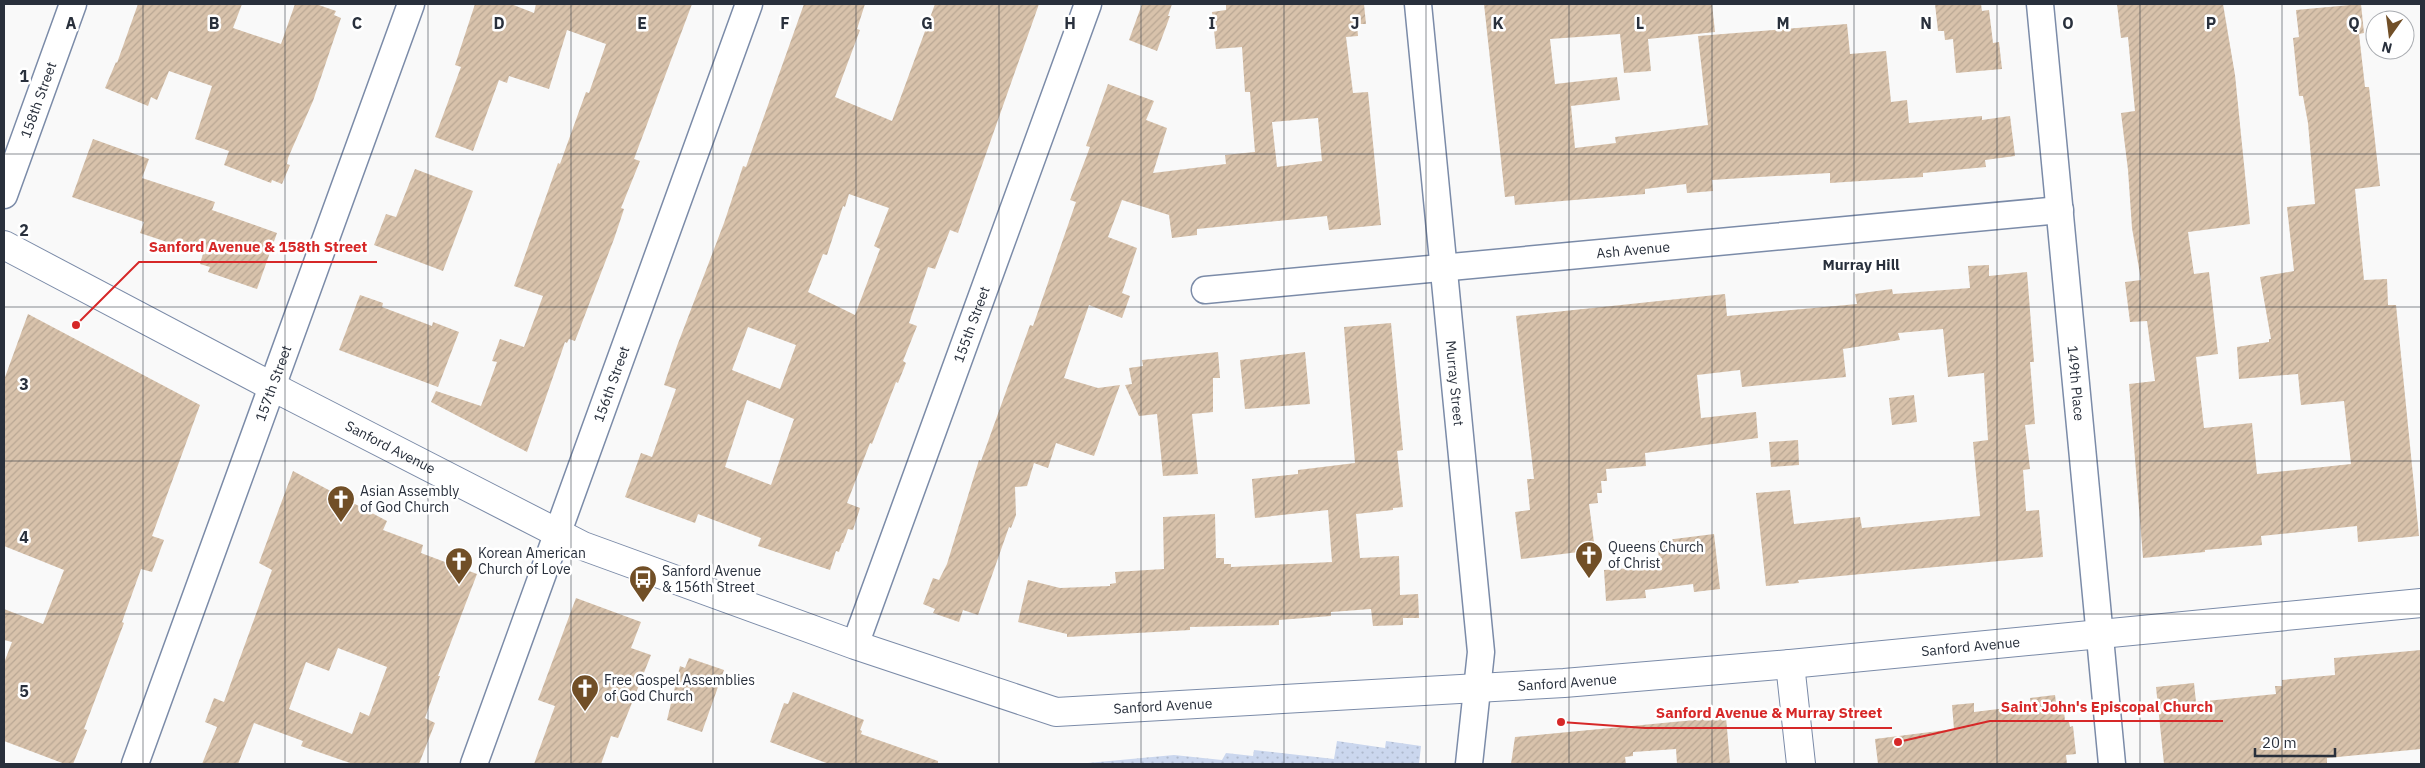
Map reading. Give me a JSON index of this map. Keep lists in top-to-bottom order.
{
  "streets": {
    "street": [
      "158th Street",
      "Ash Avenue",
      "155th Street",
      "157th Street",
      "156th Street",
      "Murray Street",
      "149th Place",
      "Sanford Avenue"
    ]
  },
  "crossings": [
    ["Ash Avenue", "Murray Street"],
    ["Ash Avenue", "149th Place"],
    ["155th Street", "Sanford Avenue"],
    ["157th Street", "Sanford Avenue"],
    ["156th Street", "Sanford Avenue"],
    ["Murray Street", "Sanford Avenue"],
    ["149th Place", "Sanford Avenue"]
  ],
  "districts": ["Murray Hill"],
  "places": {
    "other": ["Sanford Avenue & 158th Street", "Sanford Avenue & Murray Street", "Saint John's Episcopal Church"],
    "church": [
      "Asian Assembly of God Church",
      "Queens Church of Christ",
      "Korean American Church of Love",
      "Free Gospel Assemblies of God Church"
    ],
    "bus stop": ["Sanford Avenue & 156th Street"]
  },
  "scale_bar": "20 m",
  "north": "bottom",
  "grid": {
    "columns": [
      "A",
      "B",
      "C",
      "D",
      "E",
      "F",
      "G",
      "H",
      "I",
      "J",
      "K",
      "L",
      "M",
      "N",
      "O",
      "P",
      "Q"
    ],
    "rows": [
      "1",
      "2",
      "3",
      "4",
      "5"
    ]
  }
}
